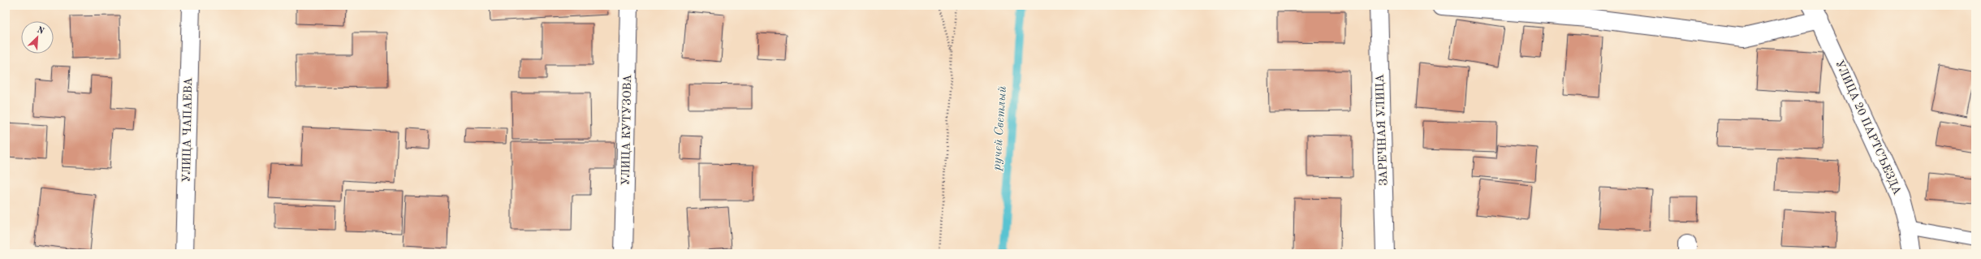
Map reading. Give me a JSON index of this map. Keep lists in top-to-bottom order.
{
  "streets": {
    "street": [
      "УЛИЦА 20 ПАРТСЪЕЗДА",
      "УЛИЦА ЧАПАЕВА",
      "УЛИЦА КУТУЗОВА",
      "ЗАРЕЧНАЯ УЛИЦА"
    ]
  },
  "water": ["ручей Светлый"],
  "north": "top right"
}
